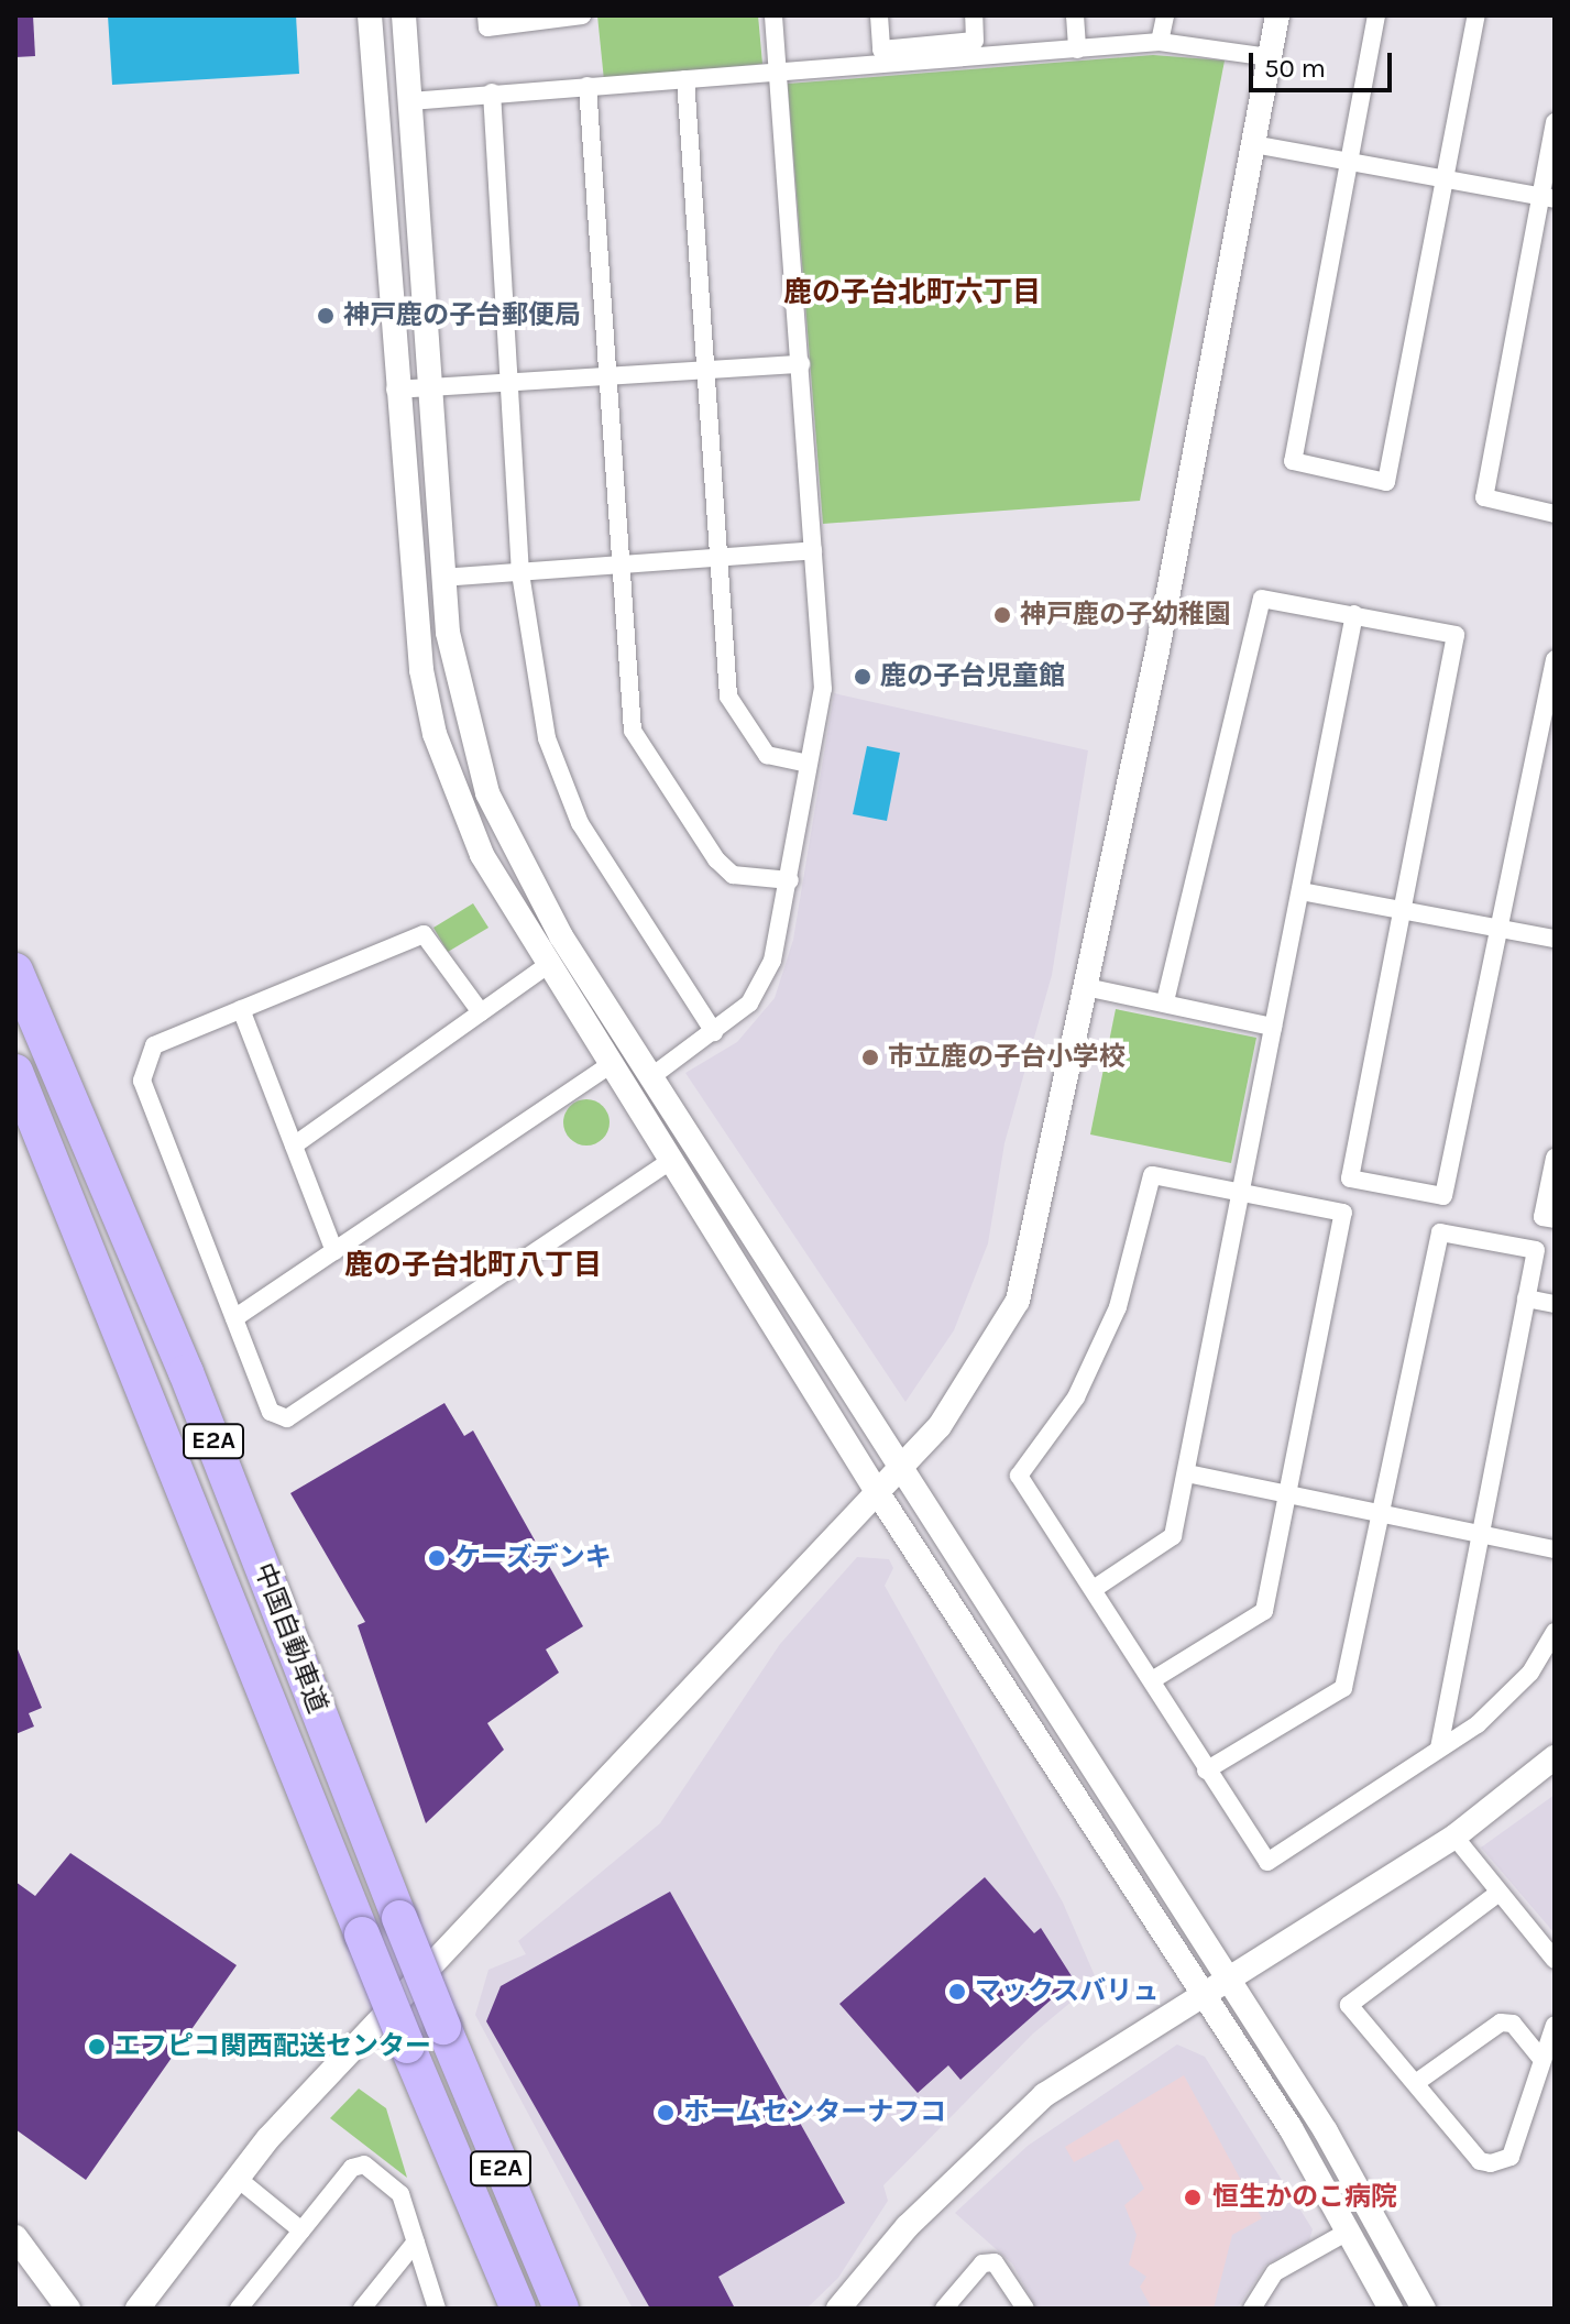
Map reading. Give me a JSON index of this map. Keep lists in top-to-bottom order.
{
  "streets": {
    "highway": ["E2A", "中国自動車道"]
  },
  "districts": ["鹿の子台北町六丁目", "鹿の子台北町八丁目"],
  "places": [
    "神戸鹿の子台郵便局",
    "神戸鹿の子幼稚園",
    "鹿の子台児童館",
    "市立鹿の子台小学校",
    "ケーズデンキ",
    "マックスバリュ",
    "エフピコ関西配送センター",
    "ホームセンターナフコ",
    "恒生かのこ病院"
  ],
  "scale_bar": "50 m"
}
